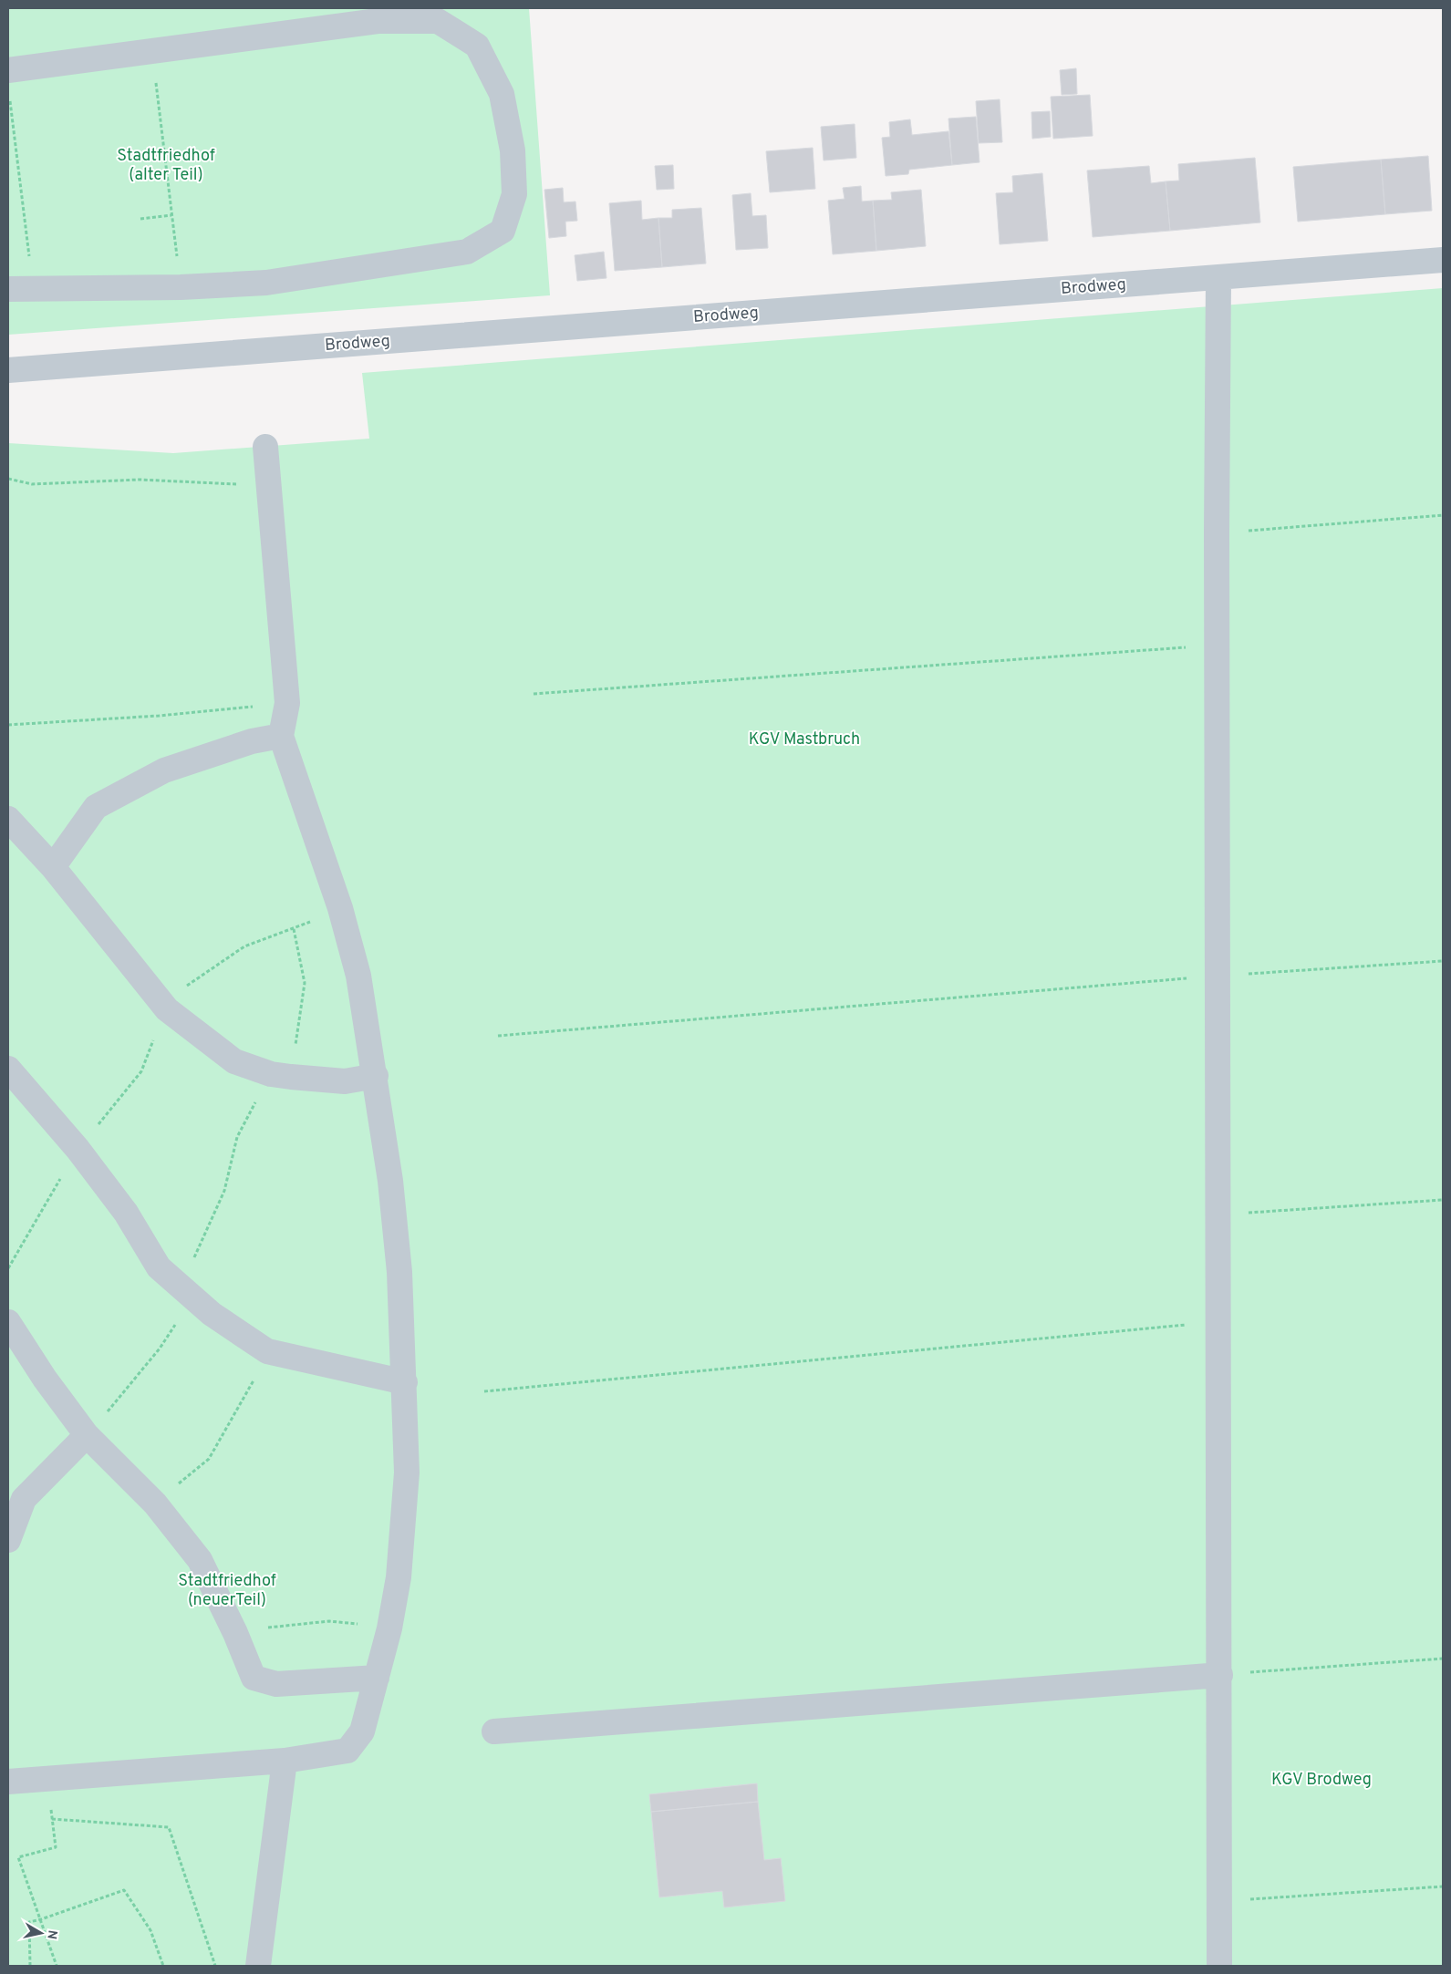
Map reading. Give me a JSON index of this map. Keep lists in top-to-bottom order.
{
  "streets": {
    "street": ["Brodweg"]
  },
  "parks": [
    "Stadtfriedhof (alter Teil)",
    "KGV Mastbruch",
    "Stadtfriedhof (neuerTeil)",
    "KGV Brodweg"
  ],
  "north": "right"
}
